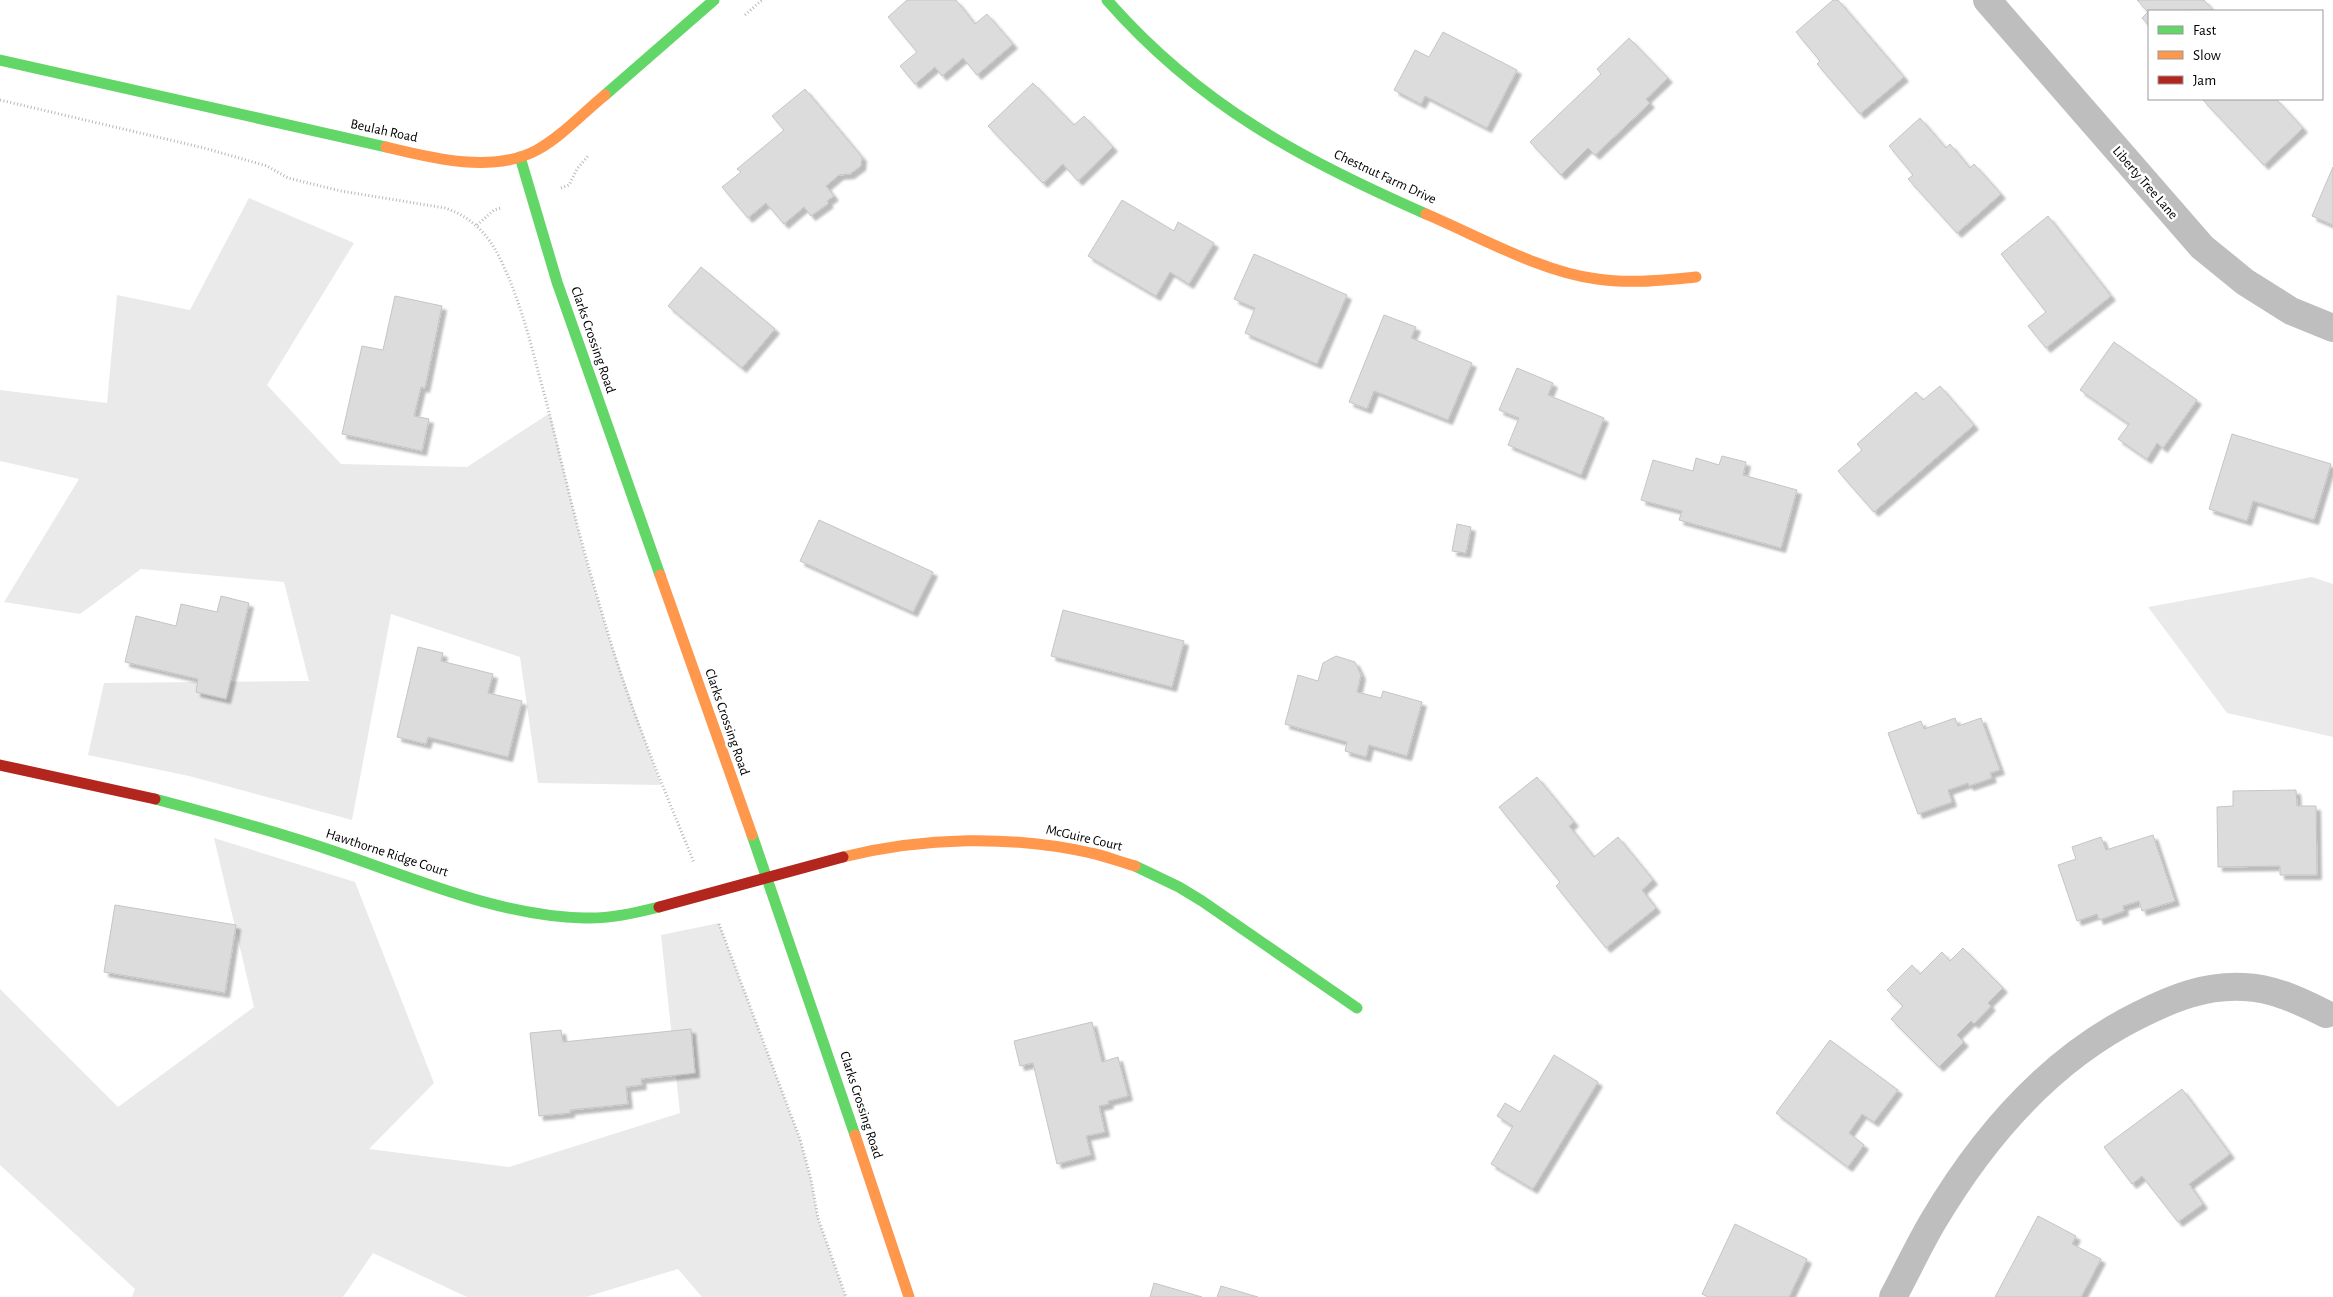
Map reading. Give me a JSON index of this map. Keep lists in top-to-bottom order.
{
  "streets": {
    "street": [
      "Beulah Road",
      "Chestnut Farm Drive",
      "Liberty Tree Lane",
      "Clarks Crossing Road",
      "McGuire Court",
      "Hawthorne Ridge Court"
    ]
  },
  "crossings": [
    ["Beulah Road", "Clarks Crossing Road"],
    ["Clarks Crossing Road", "McGuire Court"],
    ["Clarks Crossing Road", "Hawthorne Ridge Court"],
    ["McGuire Court", "Hawthorne Ridge Court"]
  ],
  "legend": ["Fast", "Slow", "Jam"]
}
